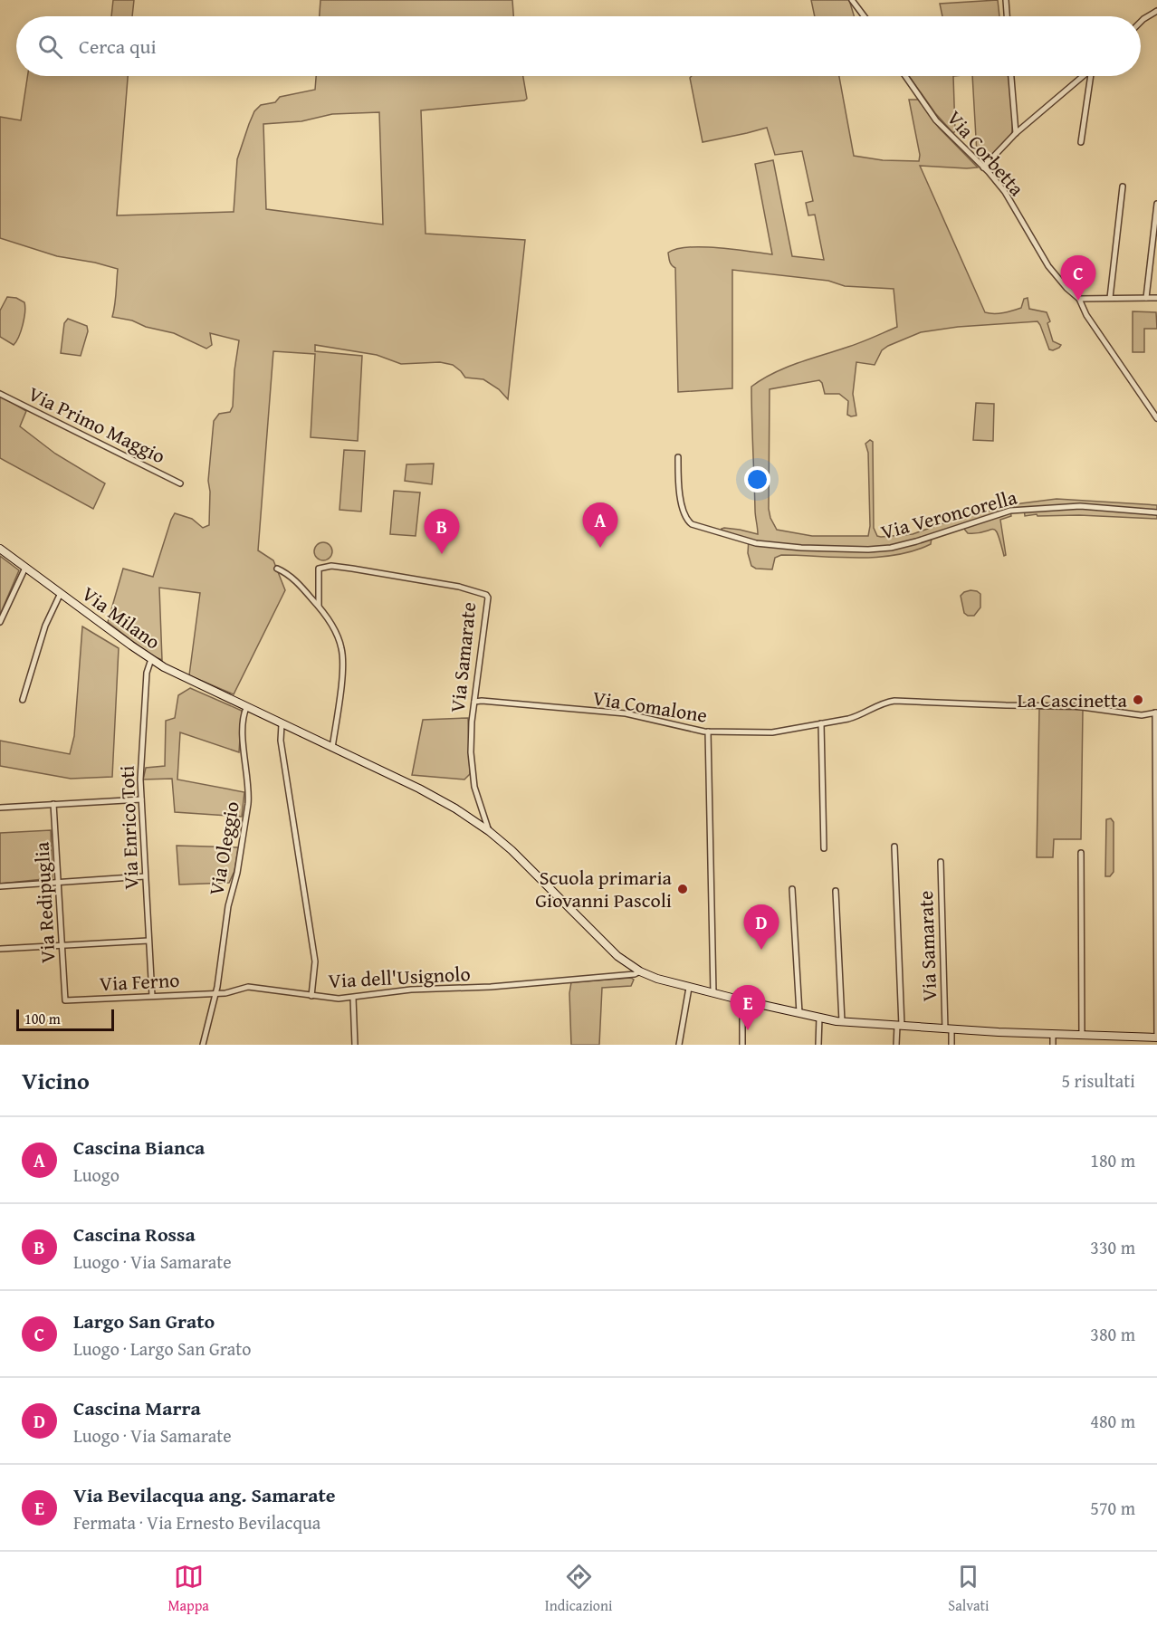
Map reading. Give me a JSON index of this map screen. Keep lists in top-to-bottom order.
{
  "streets": {
    "street": [
      "Via Corbetta",
      "Via Primo Maggio",
      "Via Veroncorella",
      "Via Milano",
      "Via Samarate",
      "Via Comalone",
      "Via Enrico Toti",
      "Via Oleggio",
      "Via Redipuglia",
      "Via dell'Usignolo",
      "Via Ferno"
    ]
  },
  "crossings": [
    ["Via Milano", "Via Samarate"],
    ["Via Milano", "Via Enrico Toti"],
    ["Via Samarate", "Via Comalone"],
    ["Via Samarate", "Via Oleggio"],
    ["Via Samarate", "Via dell'Usignolo"],
    ["Via Enrico Toti", "Via Ferno"],
    ["Via Oleggio", "Via dell'Usignolo"],
    ["Via Oleggio", "Via Ferno"],
    ["Via Redipuglia", "Via Ferno"],
    ["Via dell'Usignolo", "Via Ferno"]
  ],
  "places": ["La Cascinetta", "Scuola primaria Giovanni Pascoli"],
  "scale_bar": "100 m",
  "page": {
    "search": "Cerca qui",
    "pins": [
      "C",
      "A",
      "B",
      "D",
      "E"
    ],
    "scale": "100 m",
    "heading": ["Vicino", "5 risultati"],
    "list": [
      {
        "mark": "A",
        "name": "Cascina Bianca",
        "note": "Luogo",
        "value": "180 m"
      },
      {
        "mark": "B",
        "name": "Cascina Rossa",
        "note": "Luogo · Via Samarate",
        "value": "330 m"
      },
      {
        "mark": "C",
        "name": "Largo San Grato",
        "note": "Luogo · Largo San Grato",
        "value": "380 m"
      },
      {
        "mark": "D",
        "name": "Cascina Marra",
        "note": "Luogo · Via Samarate",
        "value": "480 m"
      },
      {
        "mark": "E",
        "name": "Via Bevilacqua ang. Samarate",
        "note": "Fermata · Via Ernesto Bevilacqua",
        "value": "570 m"
      }
    ],
    "nav": ["Mappa", "Indicazioni", "Salvati"]
  }
}
